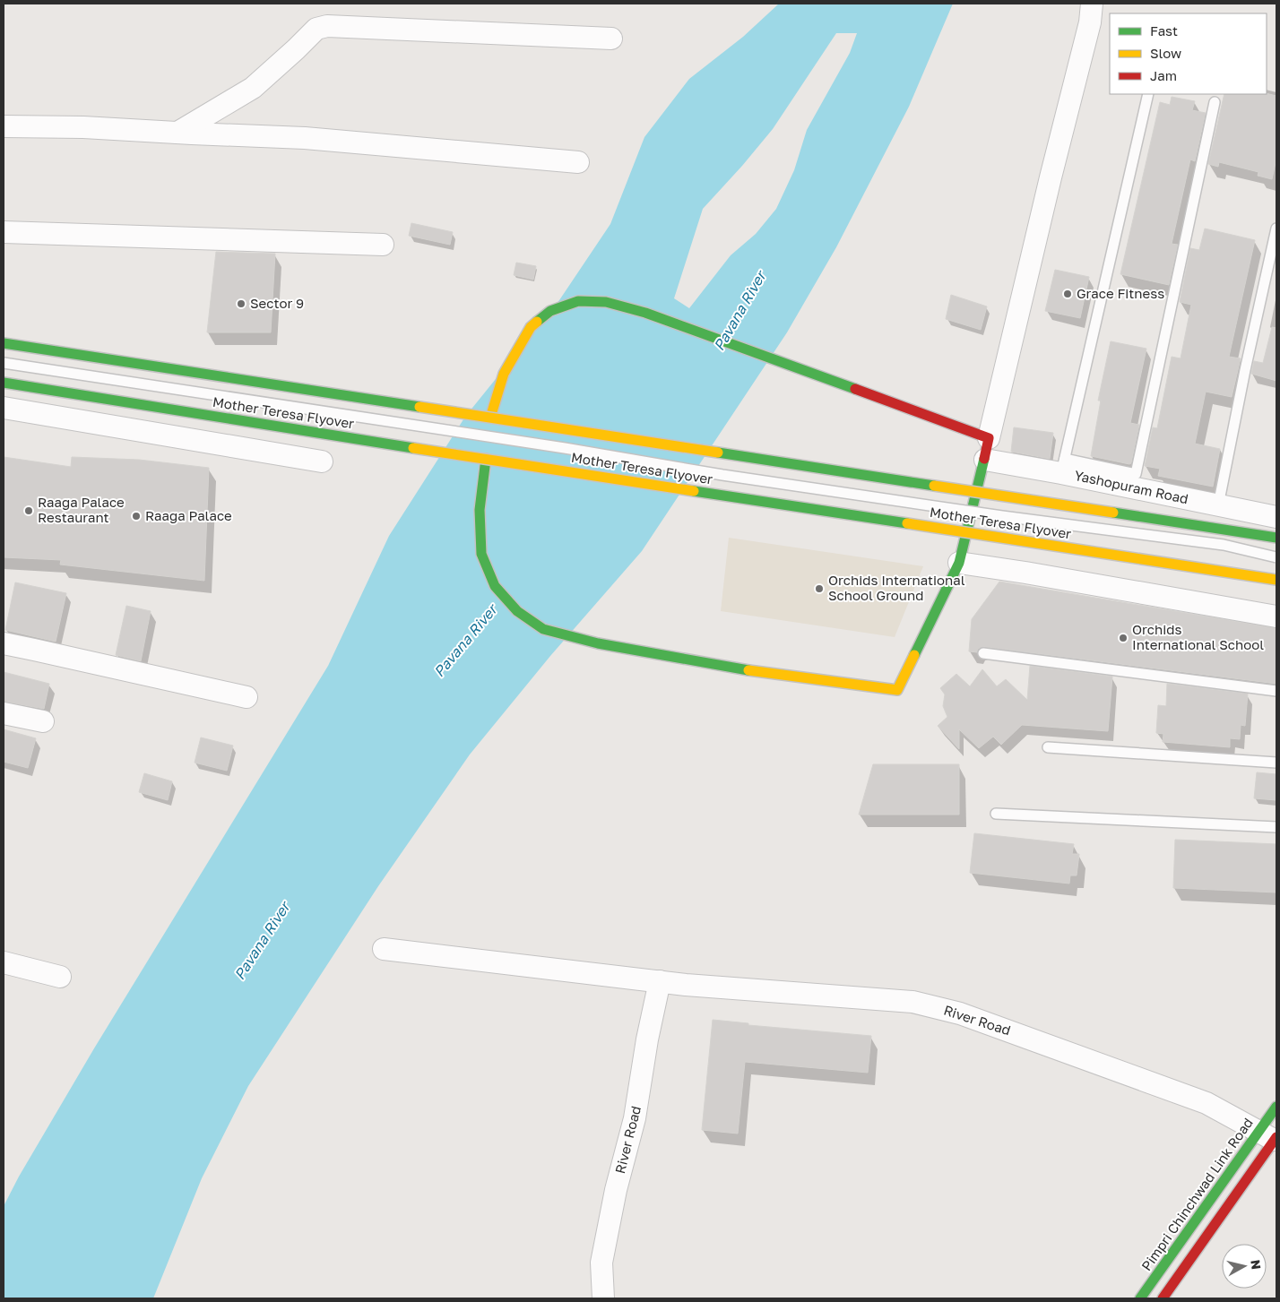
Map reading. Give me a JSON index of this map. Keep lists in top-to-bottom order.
{
  "streets": {
    "main road": ["Mother Teresa Flyover", "Pimpri Chinchwad Link Road"],
    "street": ["Yashopuram Road", "River Road"]
  },
  "crossings": [
    ["River Road", "Pimpri Chinchwad Link Road"]
  ],
  "water": ["Pavana River"],
  "places": [
    "Grace Fitness",
    "Sector 9",
    "Raaga Palace Restaurant",
    "Raaga Palace",
    "Orchids International School Ground",
    "Orchids International School"
  ],
  "legend": ["Fast", "Slow", "Jam"],
  "north": "right"
}
